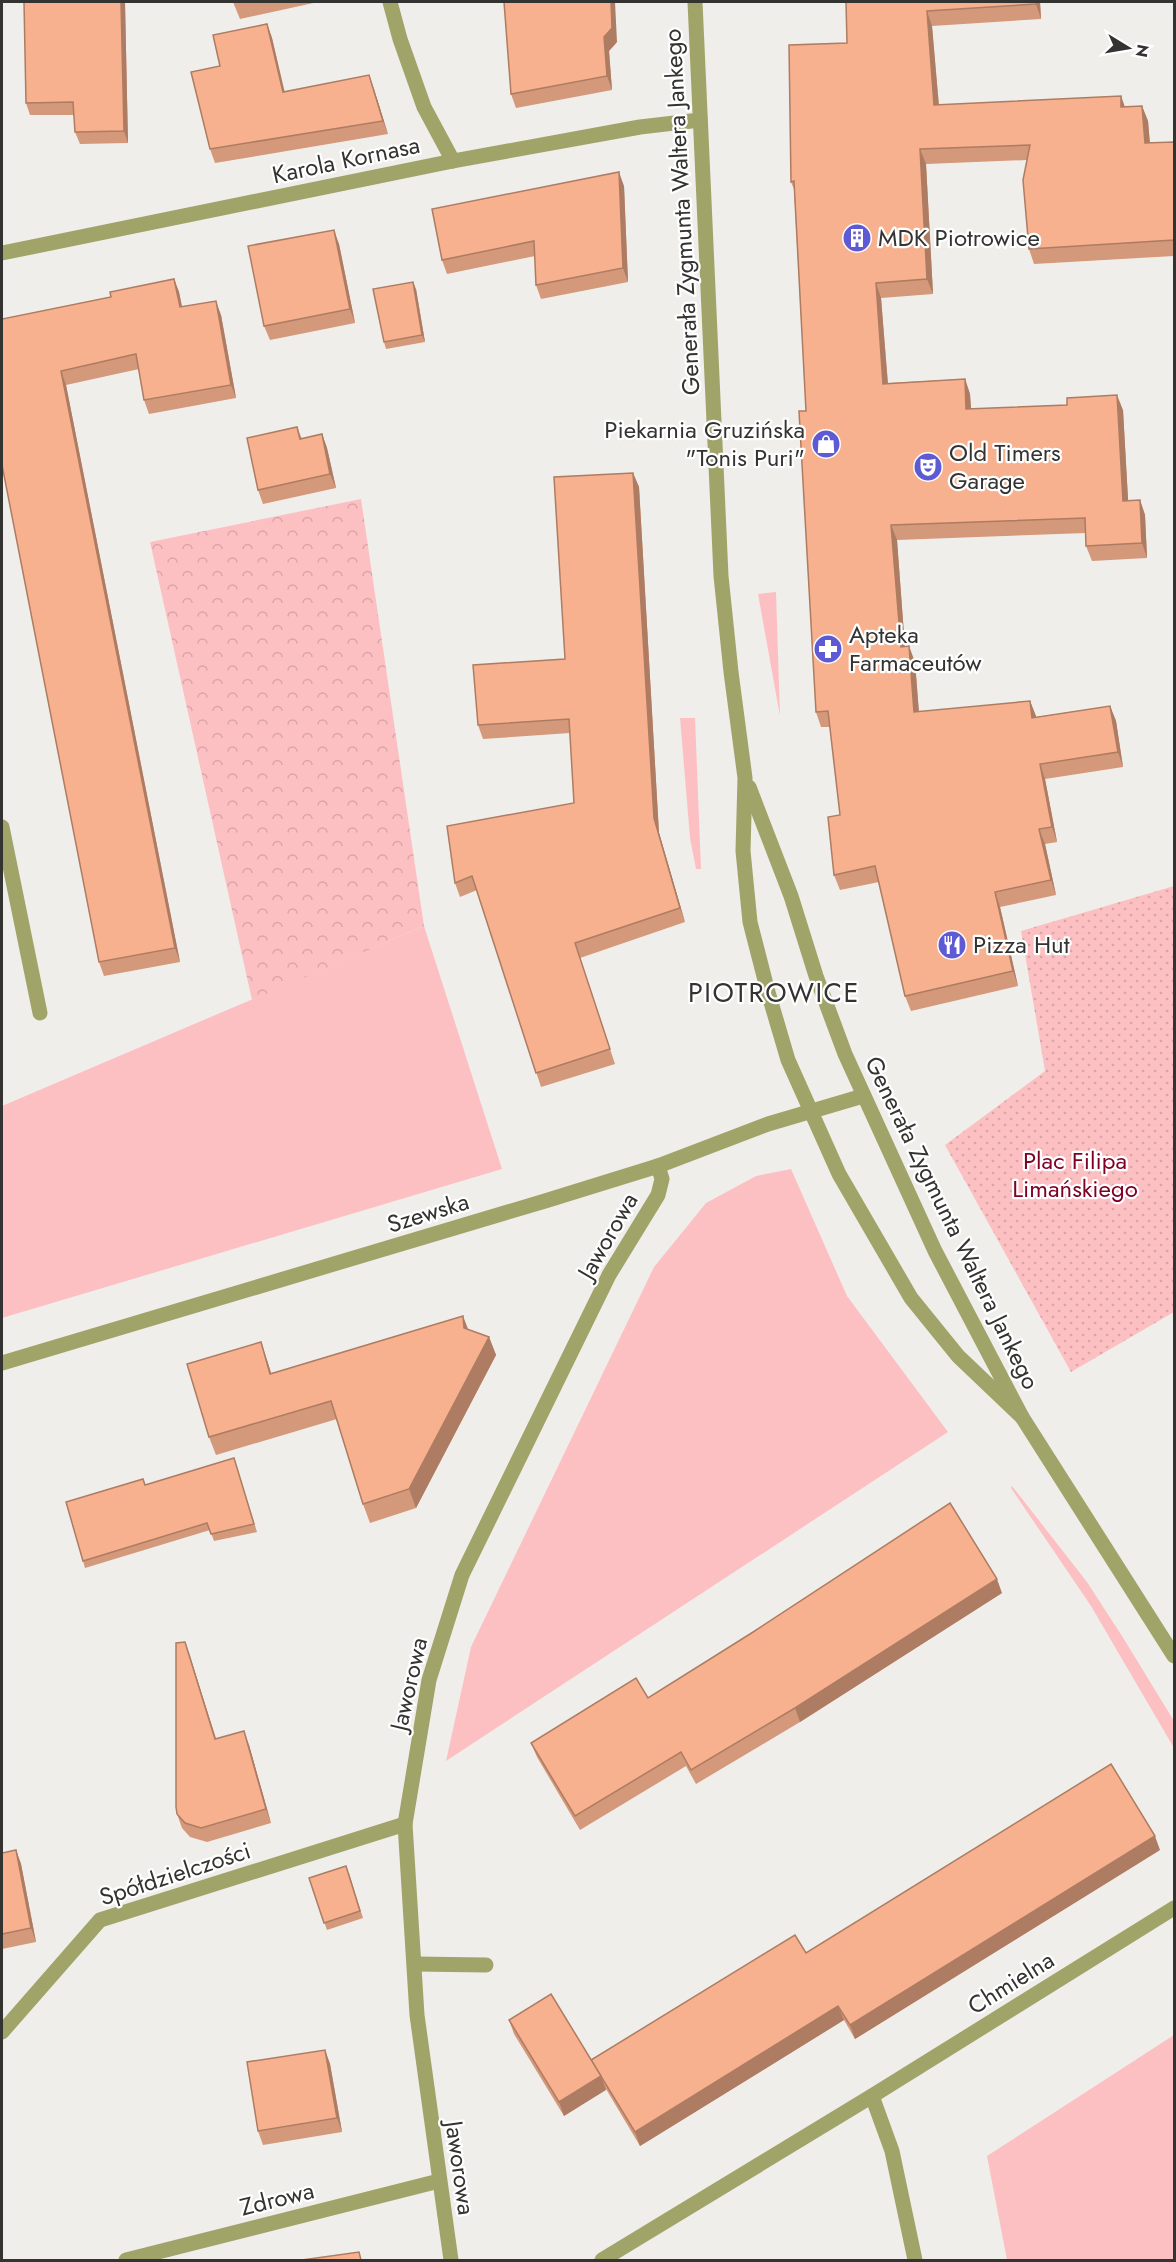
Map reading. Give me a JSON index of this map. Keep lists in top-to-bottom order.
{
  "streets": {
    "street": [
      "Karola Kornasa",
      "Generała Zygmunta Waltera Jankego",
      "Szewska",
      "Jaworowa",
      "Spółdzielczości",
      "Chmielna",
      "Zdrowa"
    ]
  },
  "crossings": [
    ["Karola Kornasa", "Generała Zygmunta Waltera Jankego"],
    ["Generała Zygmunta Waltera Jankego", "Szewska"],
    ["Szewska", "Jaworowa"],
    ["Jaworowa", "Spółdzielczości"],
    ["Jaworowa", "Zdrowa"]
  ],
  "districts": ["PIOTROWICE"],
  "parks": ["Plac Filipa Limańskiego"],
  "places": {
    "building": ["MDK Piotrowice"],
    "shop": ["Piekarnia Gruzińska \"Tonis Puri\""],
    "theatre": ["Old Timers Garage"],
    "pharmacy": ["Apteka Farmaceutów"],
    "restaurant": ["Pizza Hut"]
  },
  "north": "right"
}
